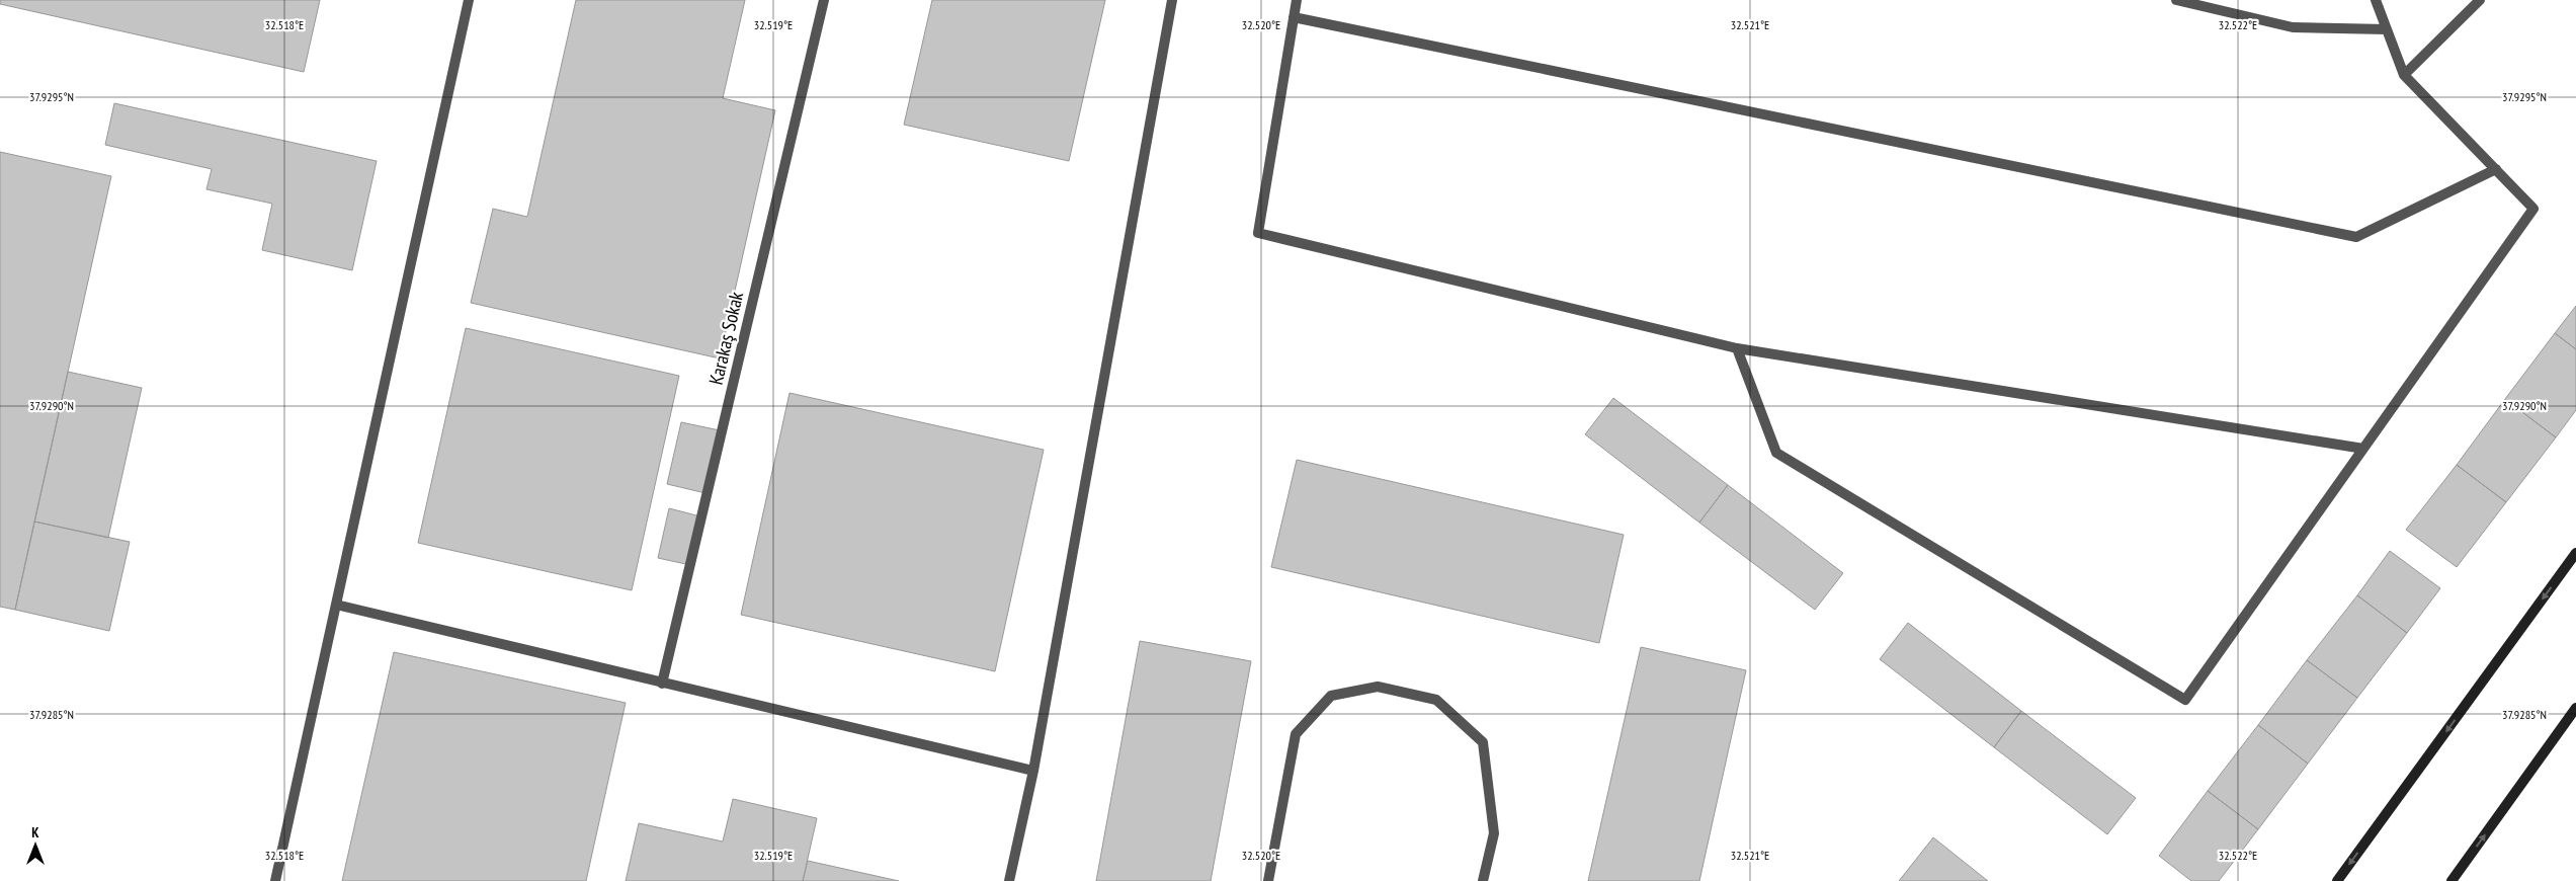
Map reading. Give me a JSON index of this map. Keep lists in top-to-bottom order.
{
  "streets": {
    "street": ["Karakaş Sokak"]
  },
  "north": "top",
  "coordinates": [
    "32.518°E",
    "32.519°E",
    "32.520°E",
    "32.521°E",
    "32.522°E",
    "37.9295°N",
    "37.9290°N",
    "37.9285°N"
  ]
}
